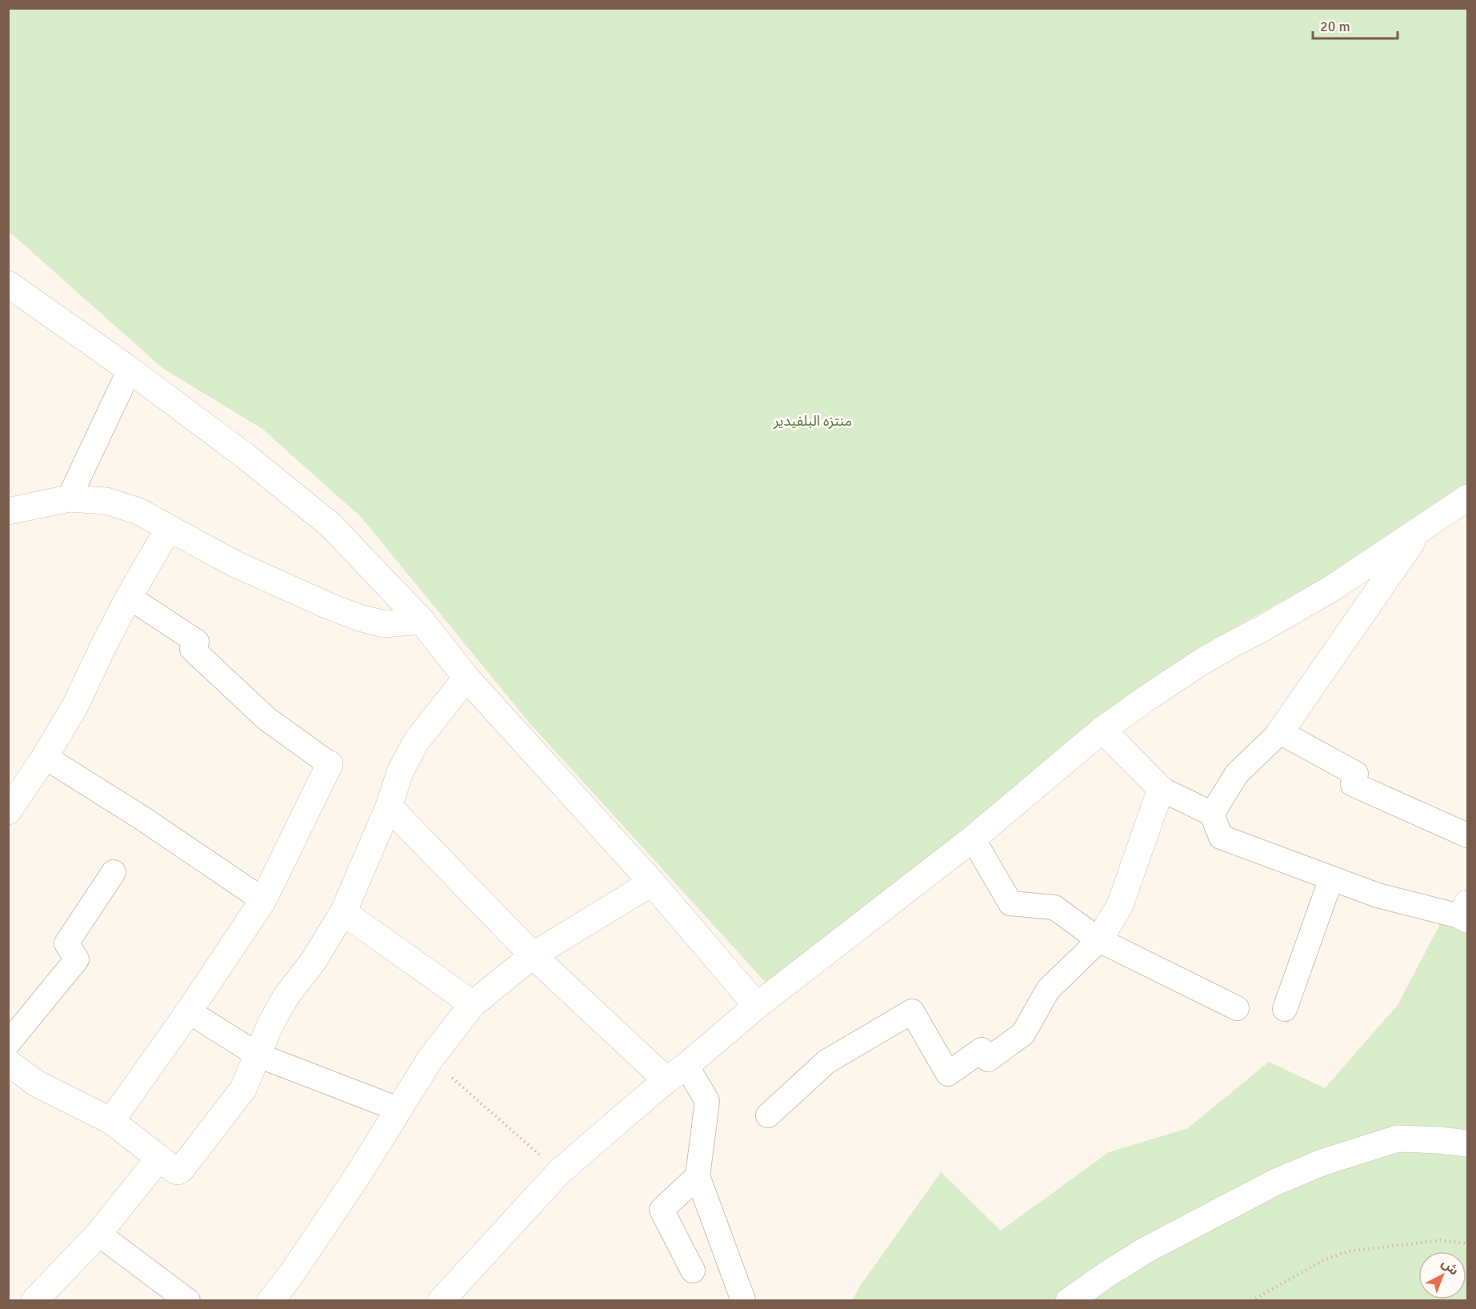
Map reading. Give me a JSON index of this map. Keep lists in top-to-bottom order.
{
  "parks": ["منتزه البلفيدير"],
  "scale_bar": "20 m",
  "north": "top right"
}
